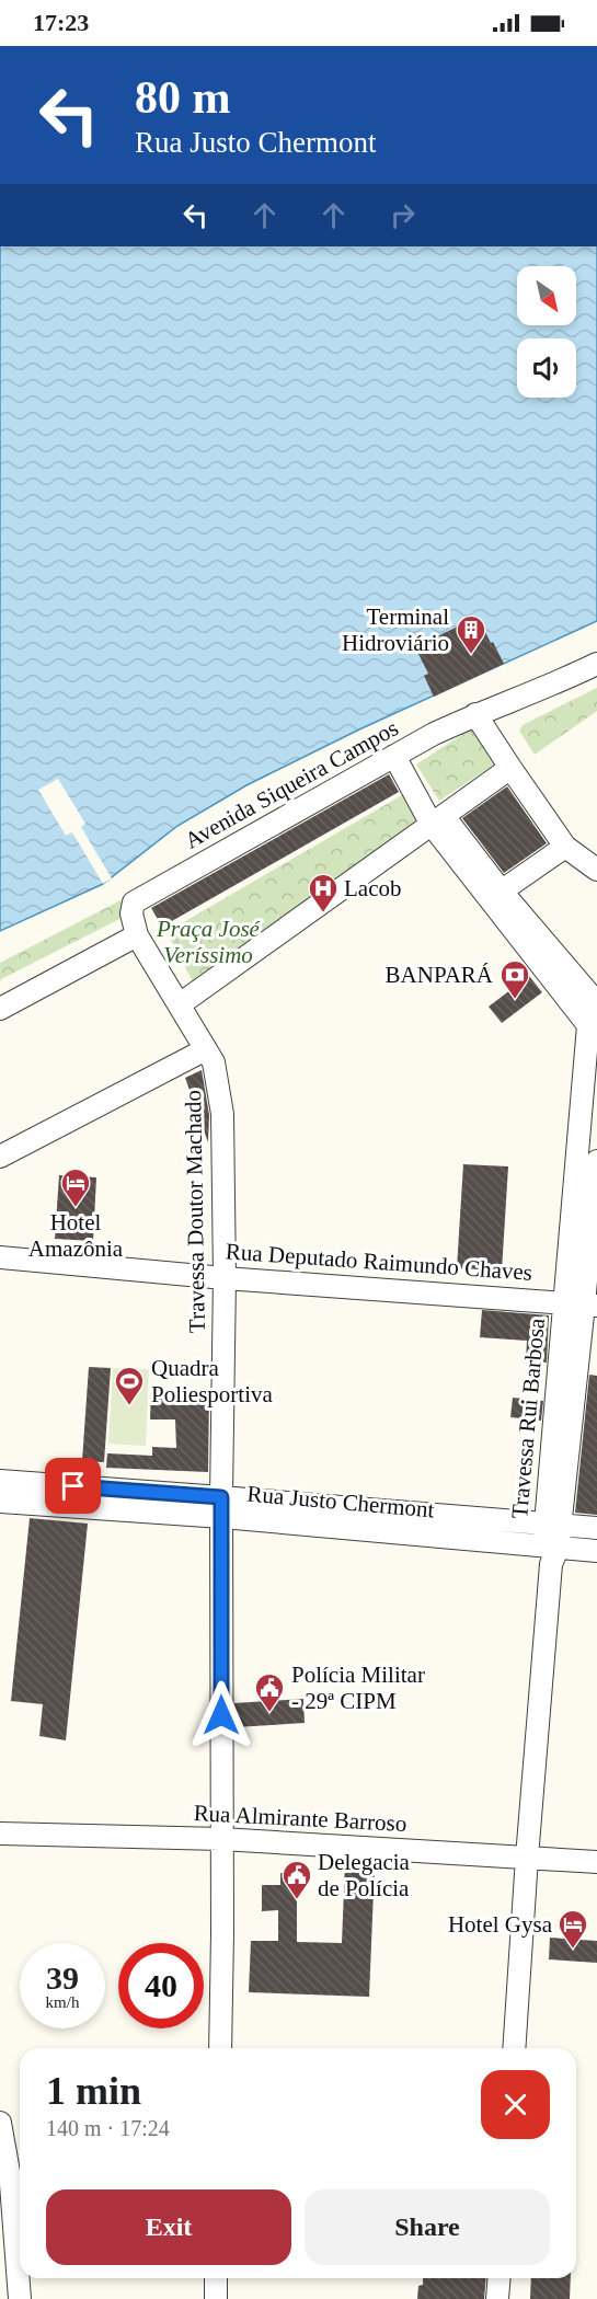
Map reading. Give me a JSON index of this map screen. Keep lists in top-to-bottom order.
{
  "streets": {
    "street": [
      "Avenida Siqueira Campos",
      "Travessa Doutor Machado",
      "Rua Deputado Raimundo Chaves",
      "Travessa Rui Barbosa",
      "Rua Justo Chermont",
      "Rua Almirante Barroso"
    ]
  },
  "crossings": [
    ["Avenida Siqueira Campos", "Travessa Doutor Machado"],
    ["Travessa Doutor Machado", "Rua Deputado Raimundo Chaves"],
    ["Travessa Doutor Machado", "Rua Justo Chermont"],
    ["Travessa Doutor Machado", "Rua Almirante Barroso"],
    ["Rua Deputado Raimundo Chaves", "Travessa Rui Barbosa"],
    ["Travessa Rui Barbosa", "Rua Justo Chermont"],
    ["Travessa Rui Barbosa", "Rua Almirante Barroso"]
  ],
  "parks": ["Praça José Veríssimo"],
  "places": {
    "building": ["Terminal Hidroviário"],
    "hospital": ["Lacob"],
    "bank": ["BANPARÁ"],
    "hotel": ["Hotel Amazônia", "Hotel Gysa"],
    "sports": ["Quadra Poliesportiva"],
    "public building": ["Polícia Militar - 29ª CIPM", "Delegacia de Polícia"]
  },
  "north": "bottom right",
  "page": {
    "status": "17:23",
    "turn": ["80 m", "Rua Justo Chermont"],
    "speed": "39 km/h",
    "limit": "40",
    "heading": ["1 min", "140 m · 17:24"],
    "buttons": ["Exit", "Share"]
  }
}
